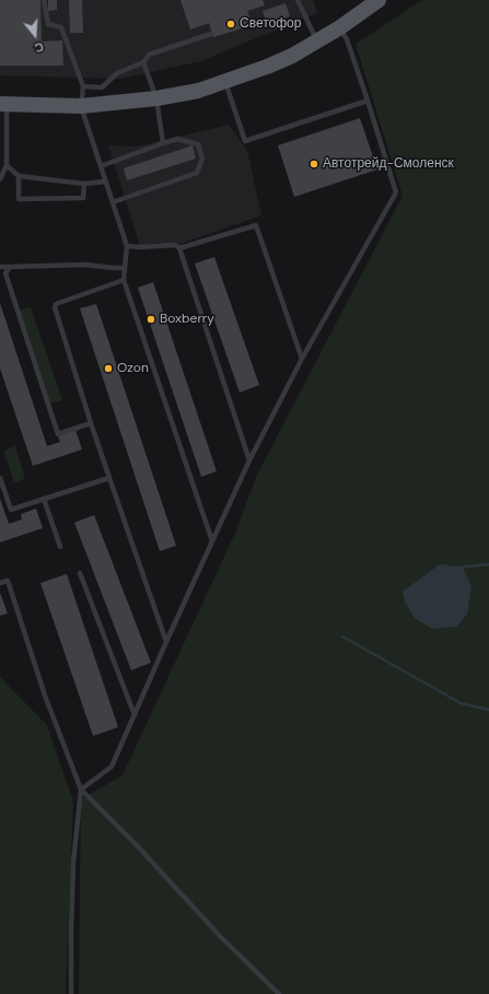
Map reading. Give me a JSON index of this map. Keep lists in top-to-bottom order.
{
  "places": [
    "Светофор",
    "Автотрейд-Смоленск",
    "Boxberry",
    "Ozon"
  ],
  "north": "bottom"
}
